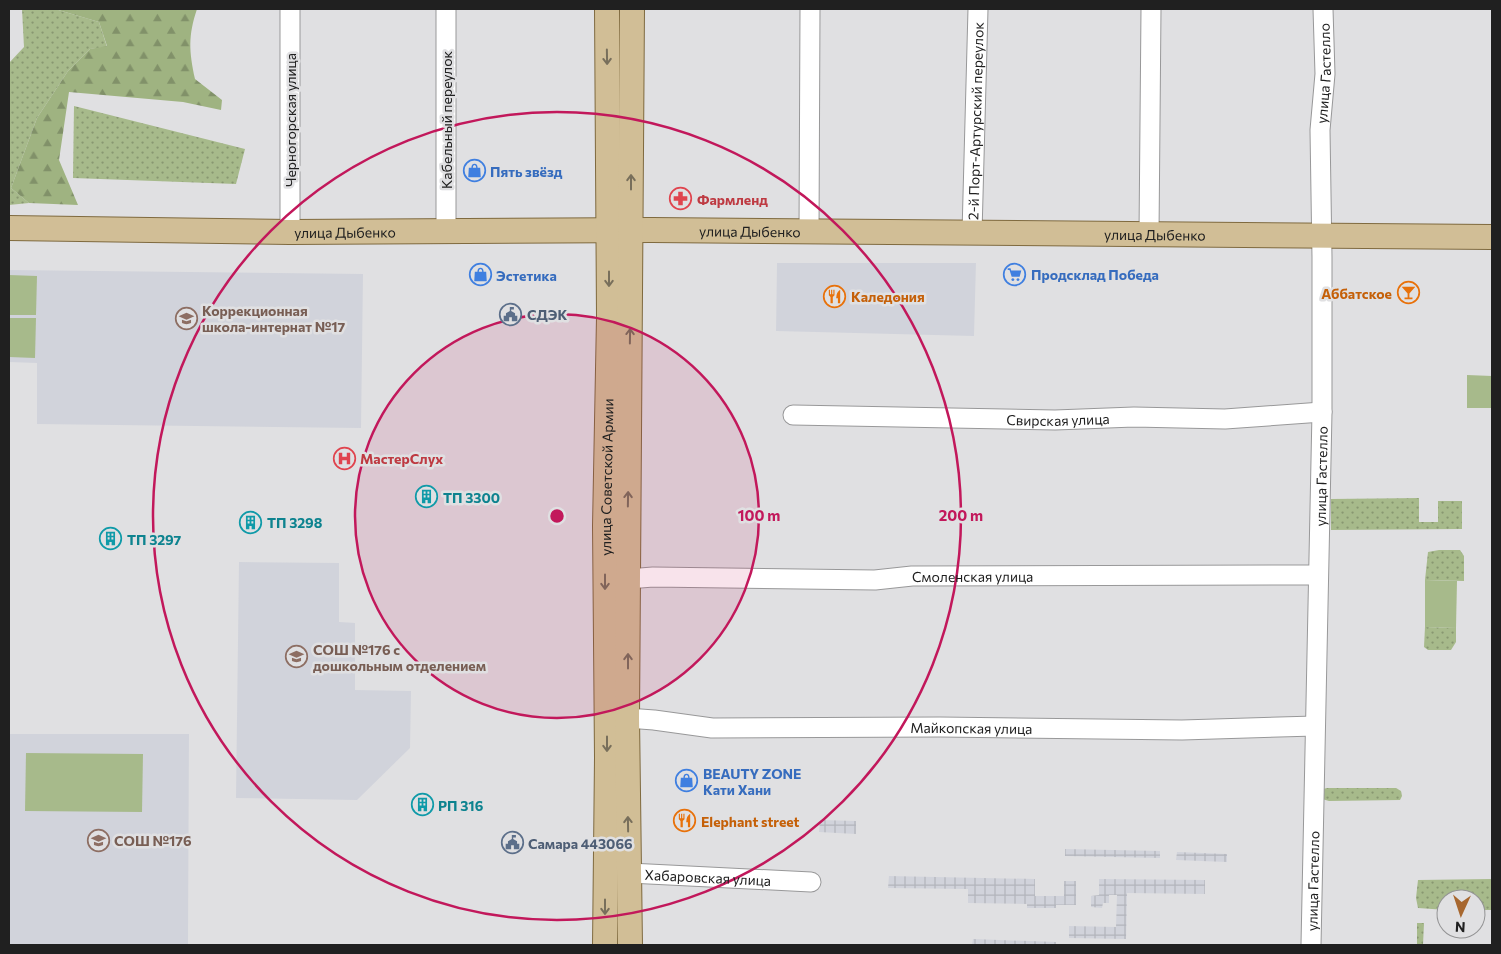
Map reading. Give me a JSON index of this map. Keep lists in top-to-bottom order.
{
  "streets": {
    "main road": ["улица Дыбенко", "улица Советской Армии", "Хабаровская улица"],
    "street": [
      "улица Гастелло",
      "Черногорская улица",
      "Кабельный переулок",
      "2-й Порт-Артурский переулок",
      "Свирская улица",
      "Смоленская улица",
      "Майкопская улица"
    ]
  },
  "crossings": [
    ["улица Гастелло", "улица Дыбенко"],
    ["улица Гастелло", "Свирская улица"],
    ["улица Гастелло", "Смоленская улица"],
    ["улица Гастелло", "Майкопская улица"],
    ["Черногорская улица", "улица Дыбенко"],
    ["Кабельный переулок", "улица Дыбенко"],
    ["2-й Порт-Артурский переулок", "улица Дыбенко"],
    ["улица Дыбенко", "улица Советской Армии"],
    ["улица Советской Армии", "Смоленская улица"],
    ["улица Советской Армии", "Майкопская улица"],
    ["улица Советской Армии", "Хабаровская улица"]
  ],
  "places": {
    "shop": ["Пять звёзд", "Эстетика", "BEAUTY ZONE Кати Хани"],
    "pharmacy": ["Фармленд"],
    "supermarket": ["Продсклад Победа"],
    "bar": ["Аббатское"],
    "restaurant": ["Каледония", "Elephant street"],
    "public building": ["СДЭК", "Самара 443066"],
    "school or university": ["Коррекционная школа-интернат №17", "СОШ №176 с дошкольным отделением", "СОШ №176"],
    "hospital": ["МастерСлух"],
    "building": [
      "ТП 3300",
      "ТП 3298",
      "ТП 3297",
      "РП 316"
    ]
  },
  "north": "bottom",
  "rings": ["100 m", "200 m"]
}
